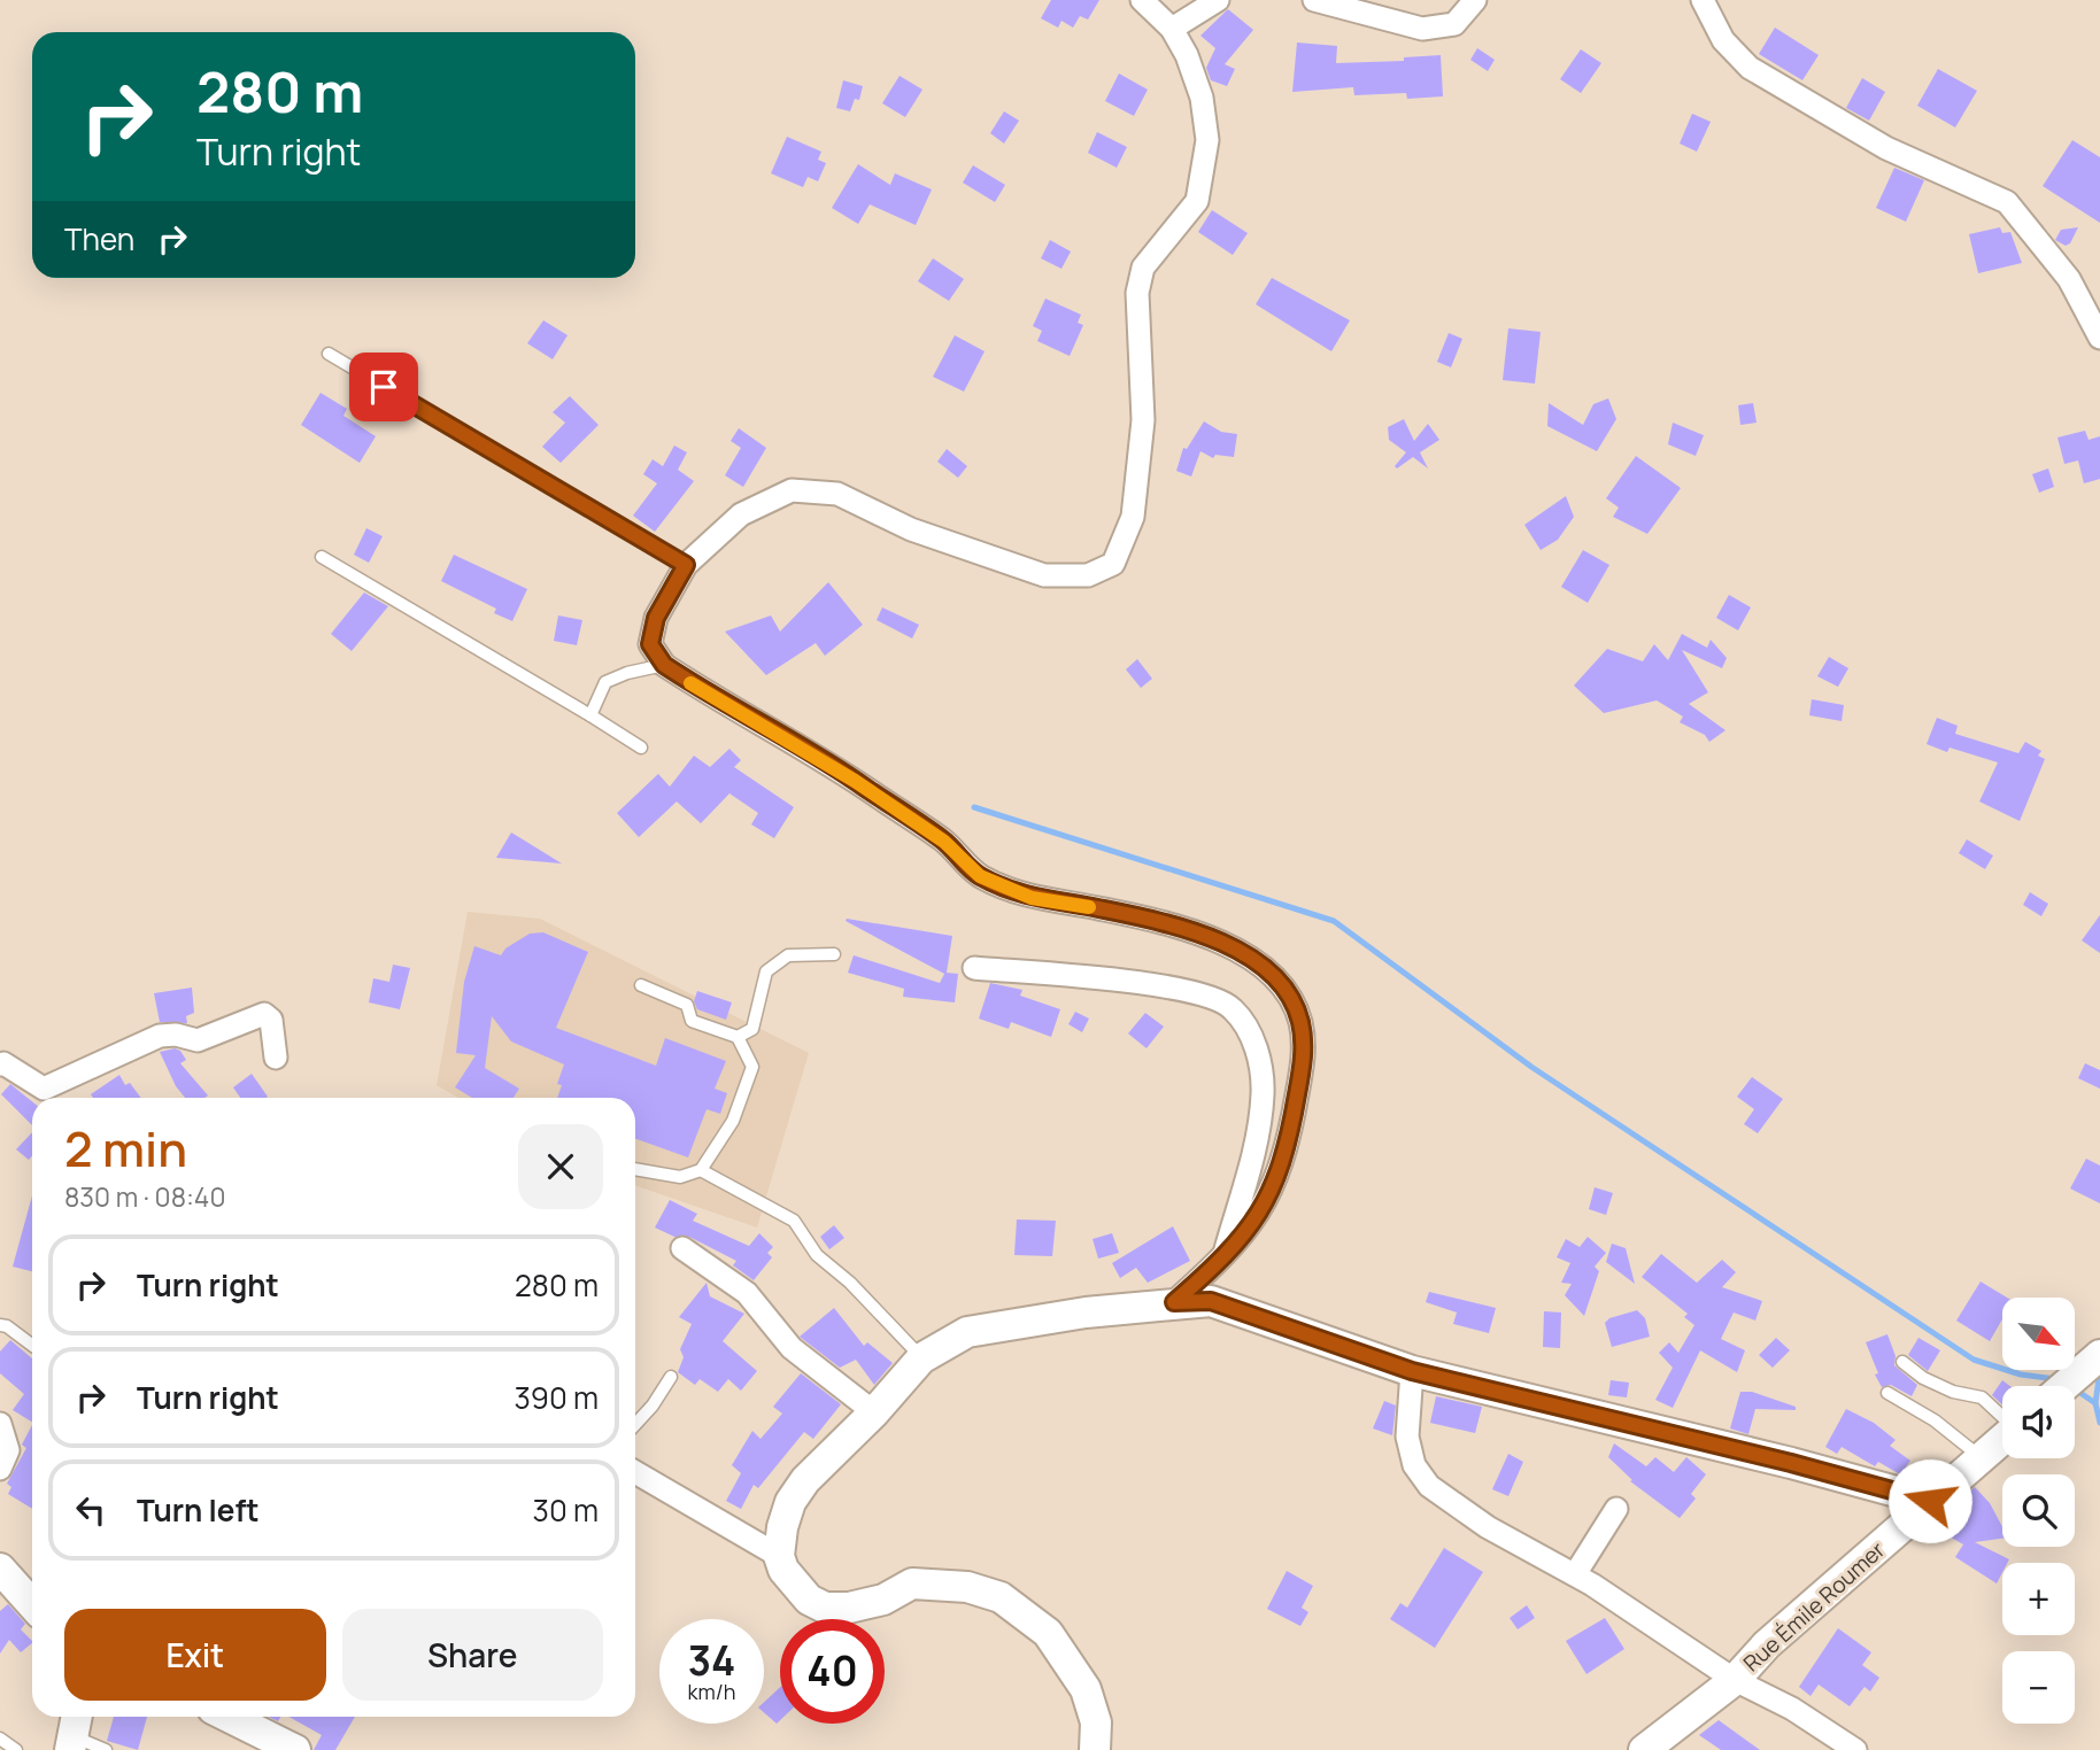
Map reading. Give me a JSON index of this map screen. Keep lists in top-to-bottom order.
{
  "streets": {
    "street": ["Rue Émile Roumer"]
  },
  "north": "bottom right",
  "page": {
    "turn": ["280 m", "Turn right"],
    "then": "Then",
    "heading": ["2 min", "830 m · 08:40"],
    "list": [
      {
        "name": "Turn right",
        "value": "280 m"
      },
      {
        "name": "Turn right",
        "value": "390 m"
      },
      {
        "name": "Turn left",
        "value": "30 m"
      }
    ],
    "map_buttons": ["+", "−"],
    "buttons": ["Exit", "Share"],
    "speed": "34 km/h",
    "limit": "40"
  }
}
